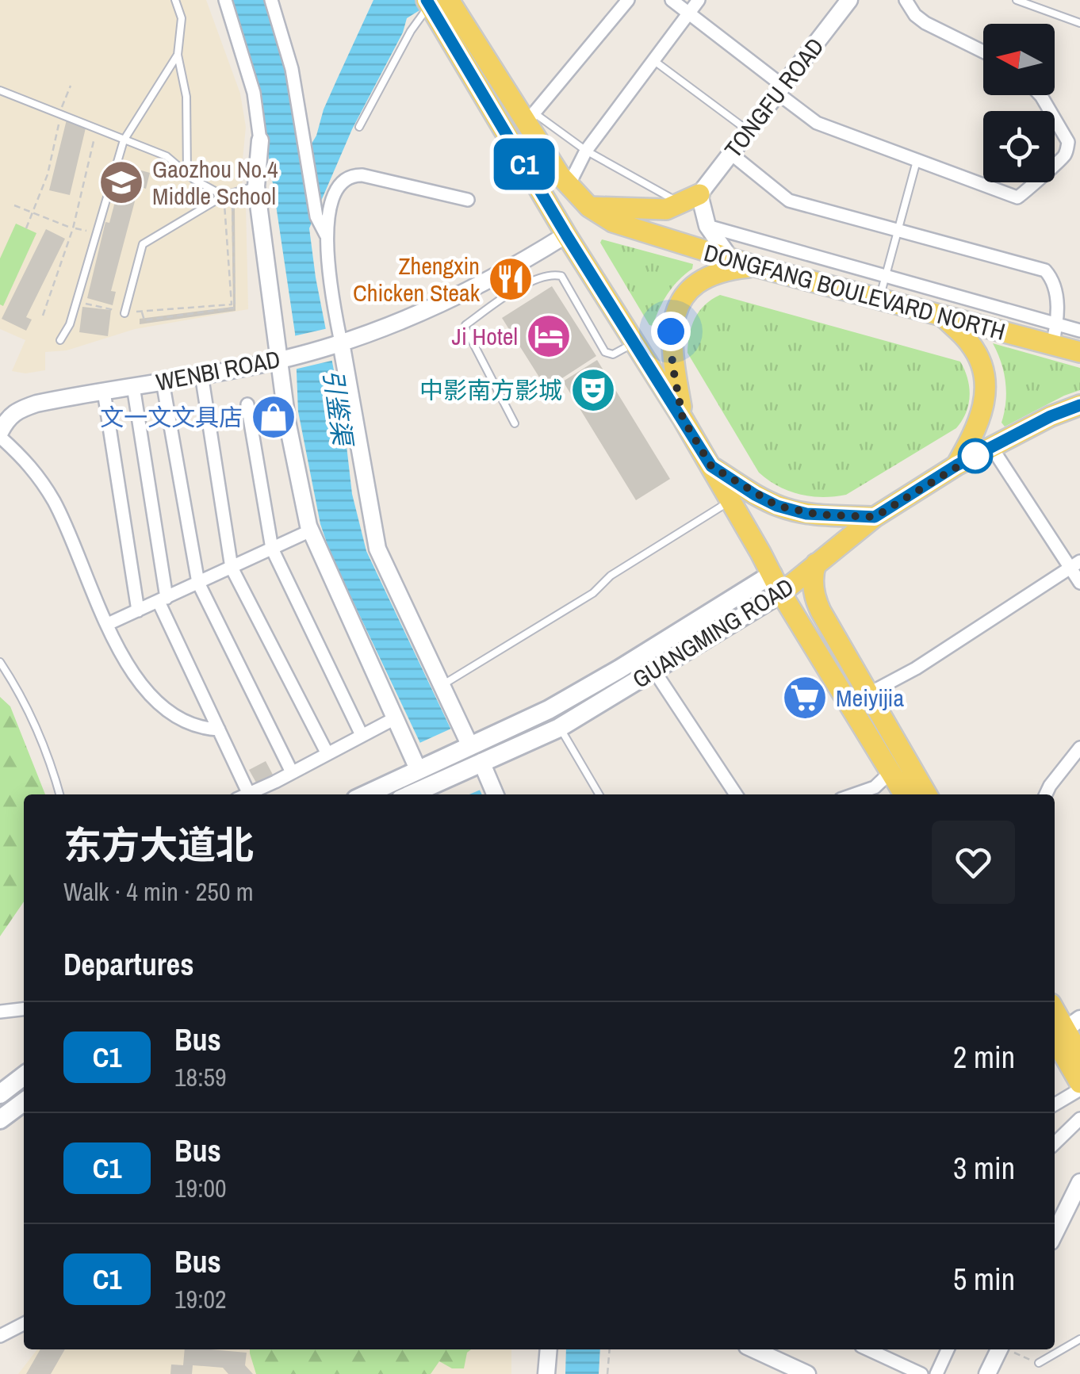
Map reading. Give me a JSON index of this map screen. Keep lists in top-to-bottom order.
{
  "streets": {
    "main road": ["DONGFANG BOULEVARD NORTH", "GUANGMING ROAD"],
    "street": ["TONGFU ROAD", "WENBI ROAD"]
  },
  "water": ["引鉴渠"],
  "places": {
    "school or university": ["Gaozhou No.4 Middle School"],
    "restaurant": ["Zhengxin Chicken Steak"],
    "hotel": ["Ji Hotel"],
    "theatre": ["中影南方影城"],
    "shop": ["文一文文具店"],
    "supermarket": ["Meiyijia"]
  },
  "lines": ["bus line C1"],
  "north": "left",
  "page": {
    "on_map": "C1",
    "heading": [
      ["东方大道北", "Walk · 4 min · 250 m"],
      "Departures"
    ],
    "list": [
      {
        "mark": "C1",
        "name": "Bus",
        "note": "18:59",
        "value": "2 min"
      },
      {
        "mark": "C1",
        "name": "Bus",
        "note": "19:00",
        "value": "3 min"
      },
      {
        "mark": "C1",
        "name": "Bus",
        "note": "19:02",
        "value": "5 min"
      }
    ]
  }
}
